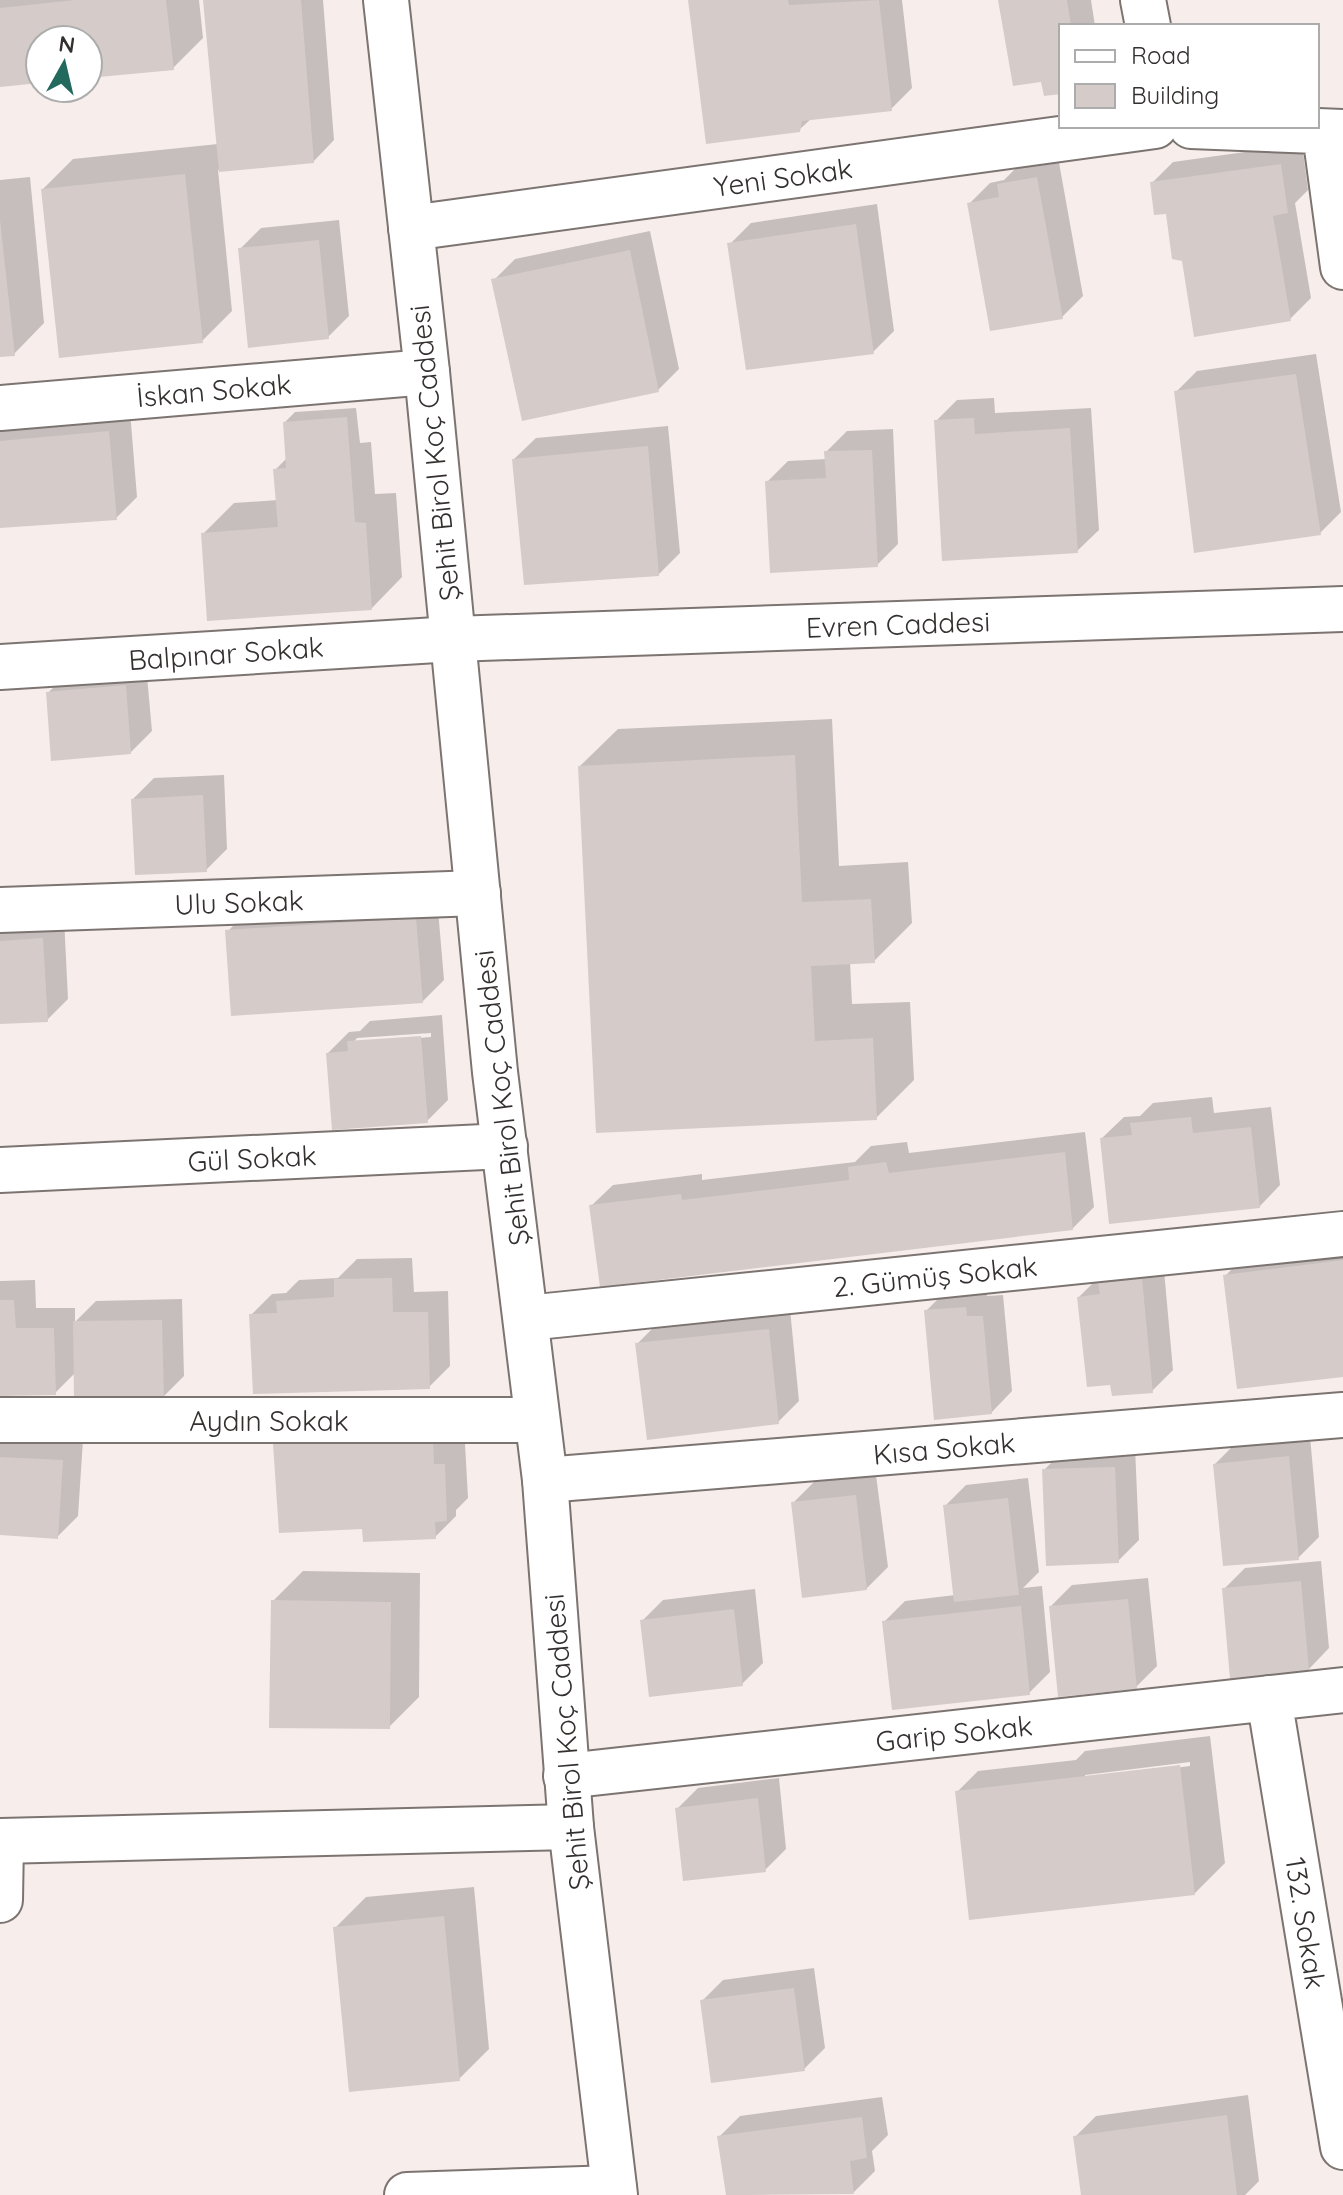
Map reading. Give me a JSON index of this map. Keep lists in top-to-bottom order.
{
  "streets": {
    "street": [
      "Yeni Sokak",
      "İskan Sokak",
      "Şehit Birol Koç Caddesi",
      "Evren Caddesi",
      "Balpınar Sokak",
      "Ulu Sokak",
      "Gül Sokak",
      "2. Gümüş Sokak",
      "Aydın Sokak",
      "Kısa Sokak",
      "Garip Sokak",
      "132. Sokak"
    ]
  },
  "crossings": [
    ["Yeni Sokak", "Şehit Birol Koç Caddesi"],
    ["İskan Sokak", "Şehit Birol Koç Caddesi"],
    ["Şehit Birol Koç Caddesi", "Evren Caddesi"],
    ["Şehit Birol Koç Caddesi", "Balpınar Sokak"],
    ["Şehit Birol Koç Caddesi", "Ulu Sokak"],
    ["Şehit Birol Koç Caddesi", "Gül Sokak"],
    ["Şehit Birol Koç Caddesi", "2. Gümüş Sokak"],
    ["Şehit Birol Koç Caddesi", "Aydın Sokak"],
    ["Şehit Birol Koç Caddesi", "Kısa Sokak"],
    ["Şehit Birol Koç Caddesi", "Garip Sokak"],
    ["Evren Caddesi", "Balpınar Sokak"],
    ["Garip Sokak", "132. Sokak"]
  ],
  "legend": ["Road", "Building"],
  "north": "top"
}
